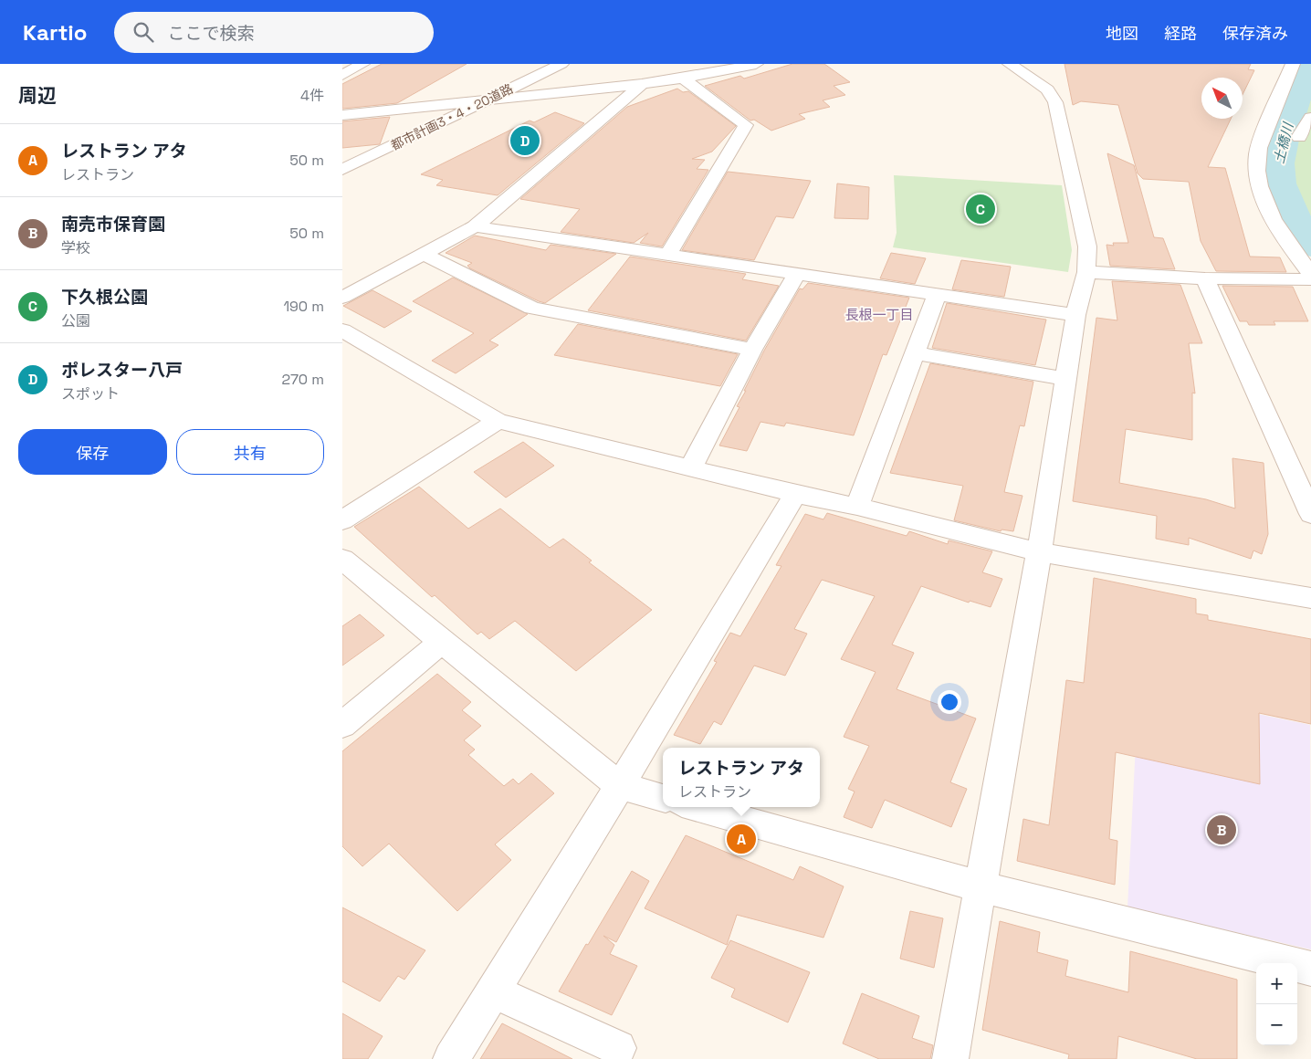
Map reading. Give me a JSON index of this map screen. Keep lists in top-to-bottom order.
{
  "streets": {
    "street": ["都市計画3・4・20道路"]
  },
  "districts": ["長根一丁目"],
  "water": ["土橋川"],
  "north": "top left",
  "page": {
    "header": "Kartio",
    "search": "ここで検索",
    "nav": ["地図", "経路", "保存済み"],
    "heading": ["周辺", "4件"],
    "list": [
      {
        "mark": "A",
        "name": "レストラン アタ",
        "note": "レストラン",
        "value": "50 m"
      },
      {
        "mark": "B",
        "name": "南売市保育園",
        "note": "学校",
        "value": "50 m"
      },
      {
        "mark": "C",
        "name": "下久根公園",
        "note": "公園",
        "value": "190 m"
      },
      {
        "mark": "D",
        "name": "ポレスター八戸",
        "note": "スポット",
        "value": "270 m"
      }
    ],
    "pins": [
      "D",
      "C",
      "B",
      "A"
    ],
    "buttons": ["保存", "共有"],
    "popup": ["レストラン アタ", "レストラン"],
    "map_buttons": ["+", "−"]
  }
}
